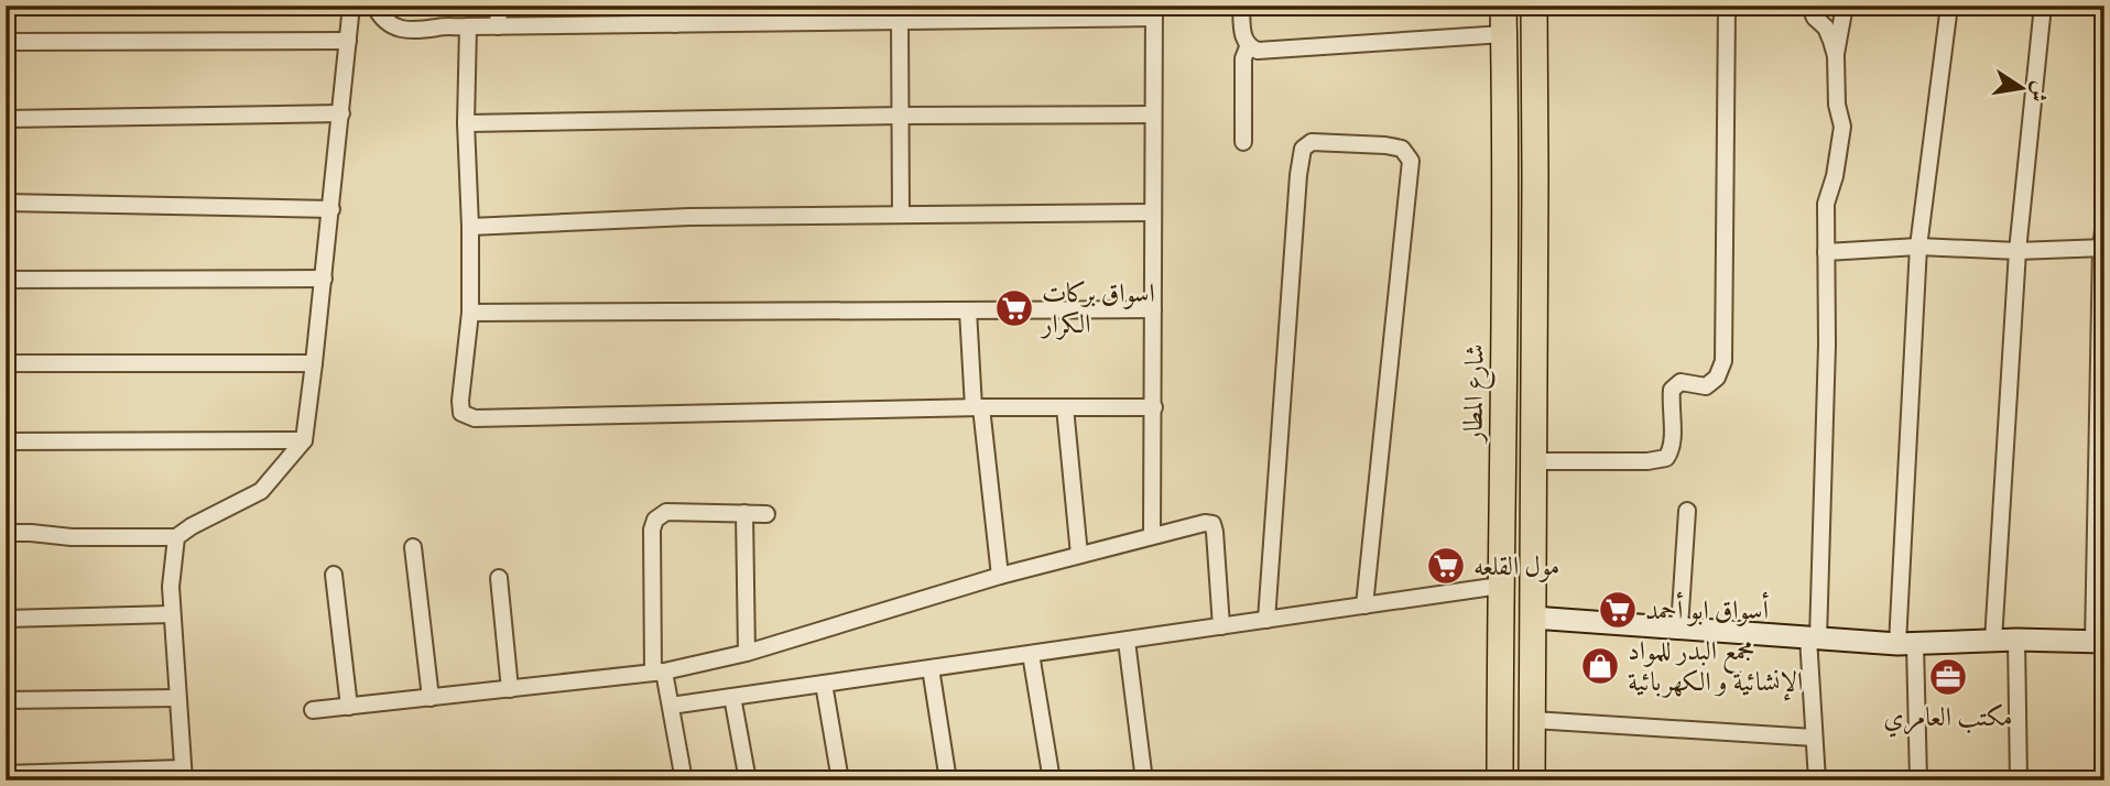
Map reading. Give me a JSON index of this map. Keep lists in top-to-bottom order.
{
  "streets": {
    "main road": ["شارع المطار"]
  },
  "places": {
    "supermarket": ["اسواق بركات الكرار", "مول القلعه", "أسواق ابو أحمد"],
    "shop": ["مجمع البدر للمواد الإنشائية و الكهربائية"],
    "office": ["مكتب العامري"]
  },
  "north": "right"
}
